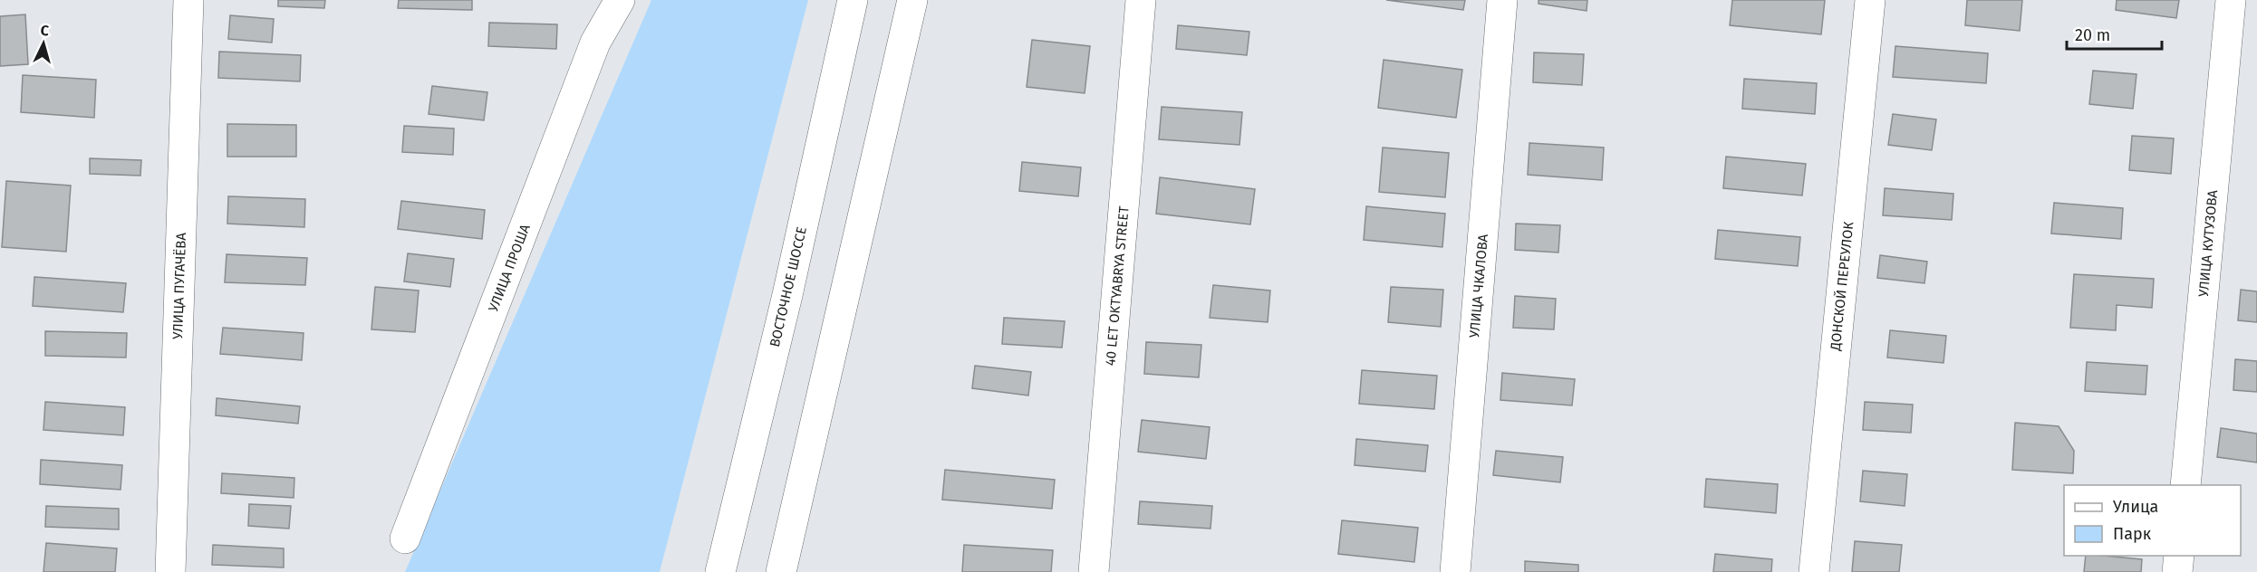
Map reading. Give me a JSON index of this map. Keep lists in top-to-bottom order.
{
  "streets": {
    "main road": [
      "УЛИЦА КУТУЗОВА",
      "УЛИЦА ПРОША",
      "УЛИЦА ПУГАЧЁВА",
      "40 LET OKTYABRYA STREET",
      "УЛИЦА ЧКАЛОВА",
      "ДОНСКОЙ ПЕРЕУЛОК",
      "ВОСТОЧНОЕ ШОССЕ"
    ]
  },
  "legend": ["Улица", "Парк"],
  "scale_bar": "20 m",
  "north": "top"
}
